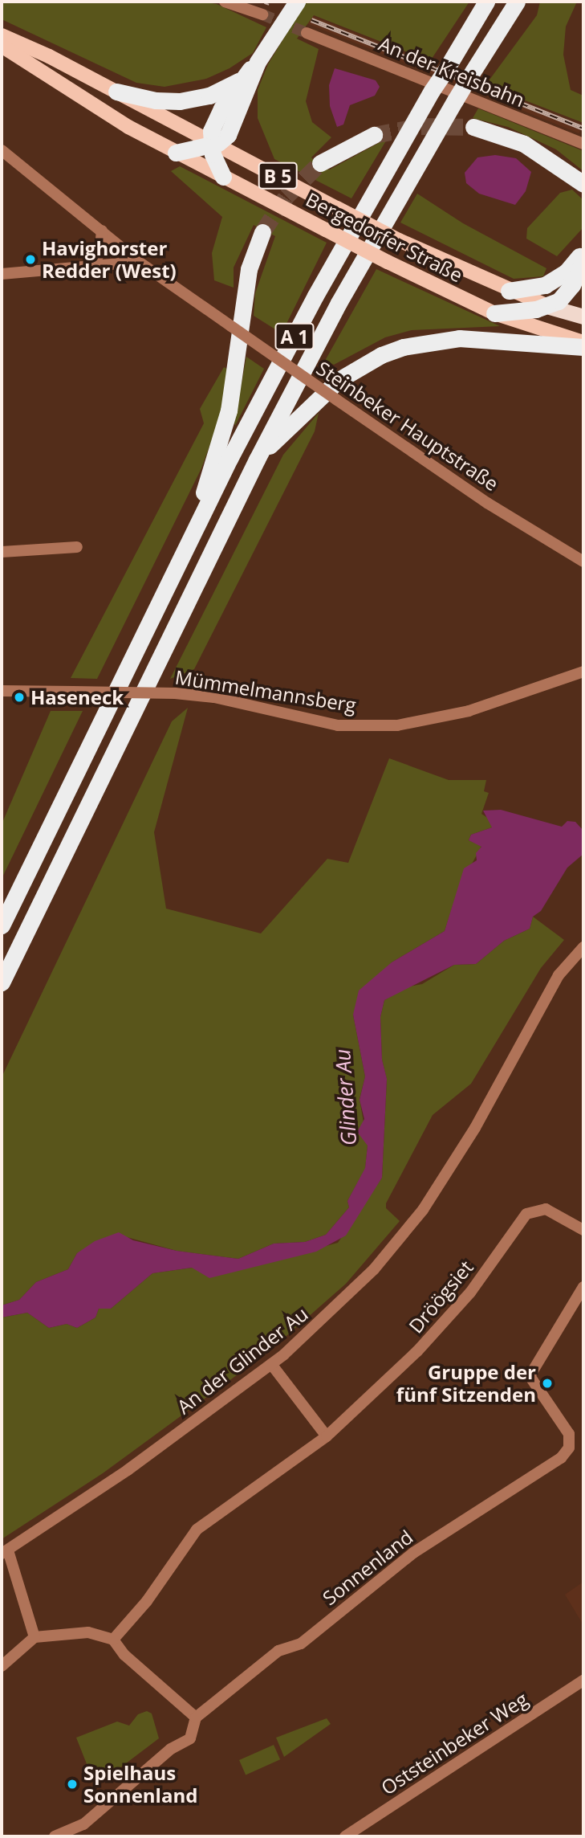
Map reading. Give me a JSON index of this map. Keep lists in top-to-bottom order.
{
  "streets": {
    "highway": ["B 5", "Bergedorfer Straße", "A 1"],
    "street": [
      "An der Kreisbahn",
      "Steinbeker Hauptstraße",
      "Mümmelmannsberg",
      "Dröögsiet",
      "An der Glinder Au",
      "Sonnenland",
      "Oststeinbeker Weg"
    ]
  },
  "water": ["Glinder Au"],
  "places": [
    "Havighorster Redder (West)",
    "Haseneck",
    "Gruppe der fünf Sitzenden",
    "Spielhaus Sonnenland"
  ]
}
